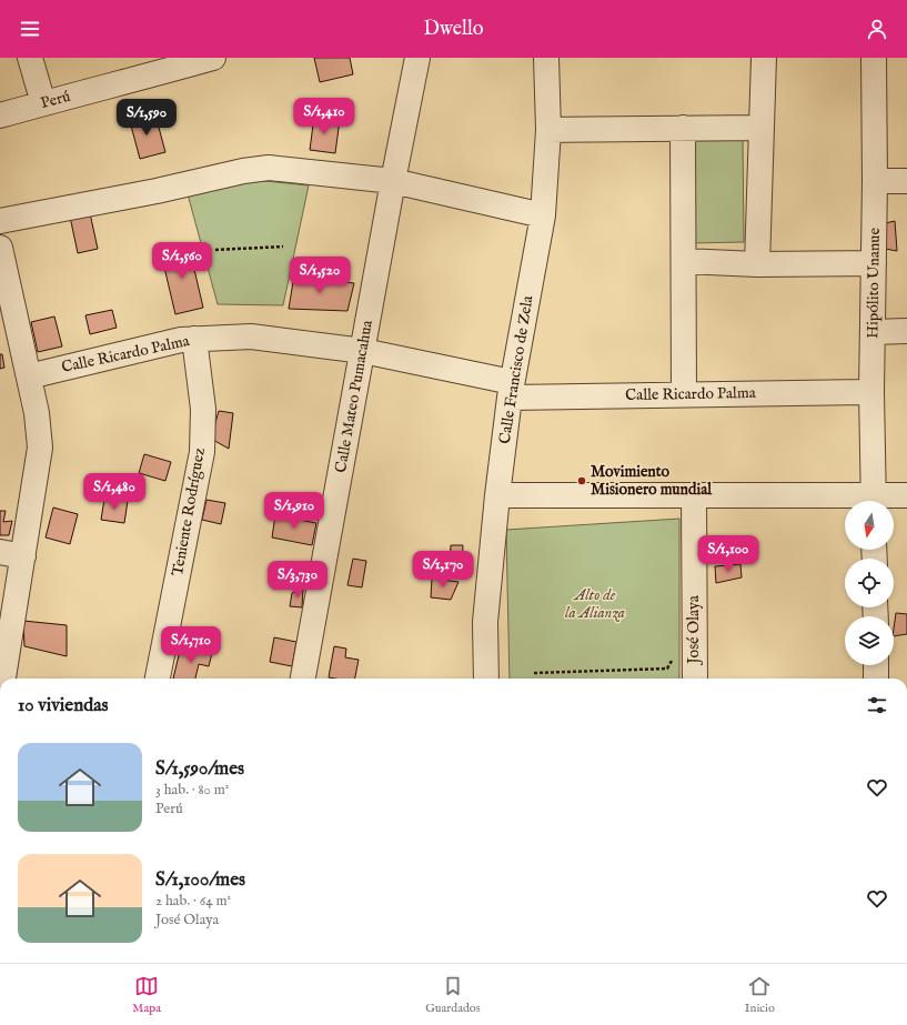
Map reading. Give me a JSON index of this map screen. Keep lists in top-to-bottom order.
{
  "streets": {
    "street": [
      "Perú",
      "Hipólito Unanue",
      "Calle Ricardo Palma",
      "Calle Francisco de Zela",
      "Calle Mateo Pumacahua",
      "Teniente Rodríguez",
      "José Olaya"
    ]
  },
  "crossings": [
    ["Hipólito Unanue", "Calle Ricardo Palma"],
    ["Calle Ricardo Palma", "Calle Francisco de Zela"],
    ["Calle Ricardo Palma", "Calle Mateo Pumacahua"],
    ["Calle Ricardo Palma", "Teniente Rodríguez"]
  ],
  "parks": ["Alto de la Alianza"],
  "places": ["Movimiento Misionero mundial"],
  "north": "bottom",
  "page": {
    "header": "Dwello",
    "price": [
      "S/1,410",
      "S/1,590",
      "S/1,560",
      "S/1,520",
      "S/1,480",
      "S/1,910",
      "S/1,100",
      "S/1,170",
      "S/3,730",
      "S/1,710"
    ],
    "heading": "10 viviendas",
    "list": [
      {
        "name": "S/1,590/mes",
        "note": "3 hab. · 80 m² · Perú"
      },
      {
        "name": "S/1,100/mes",
        "note": "2 hab. · 64 m² · José Olaya"
      }
    ],
    "tabs": ["Mapa", "Guardados", "Inicio"]
  }
}
